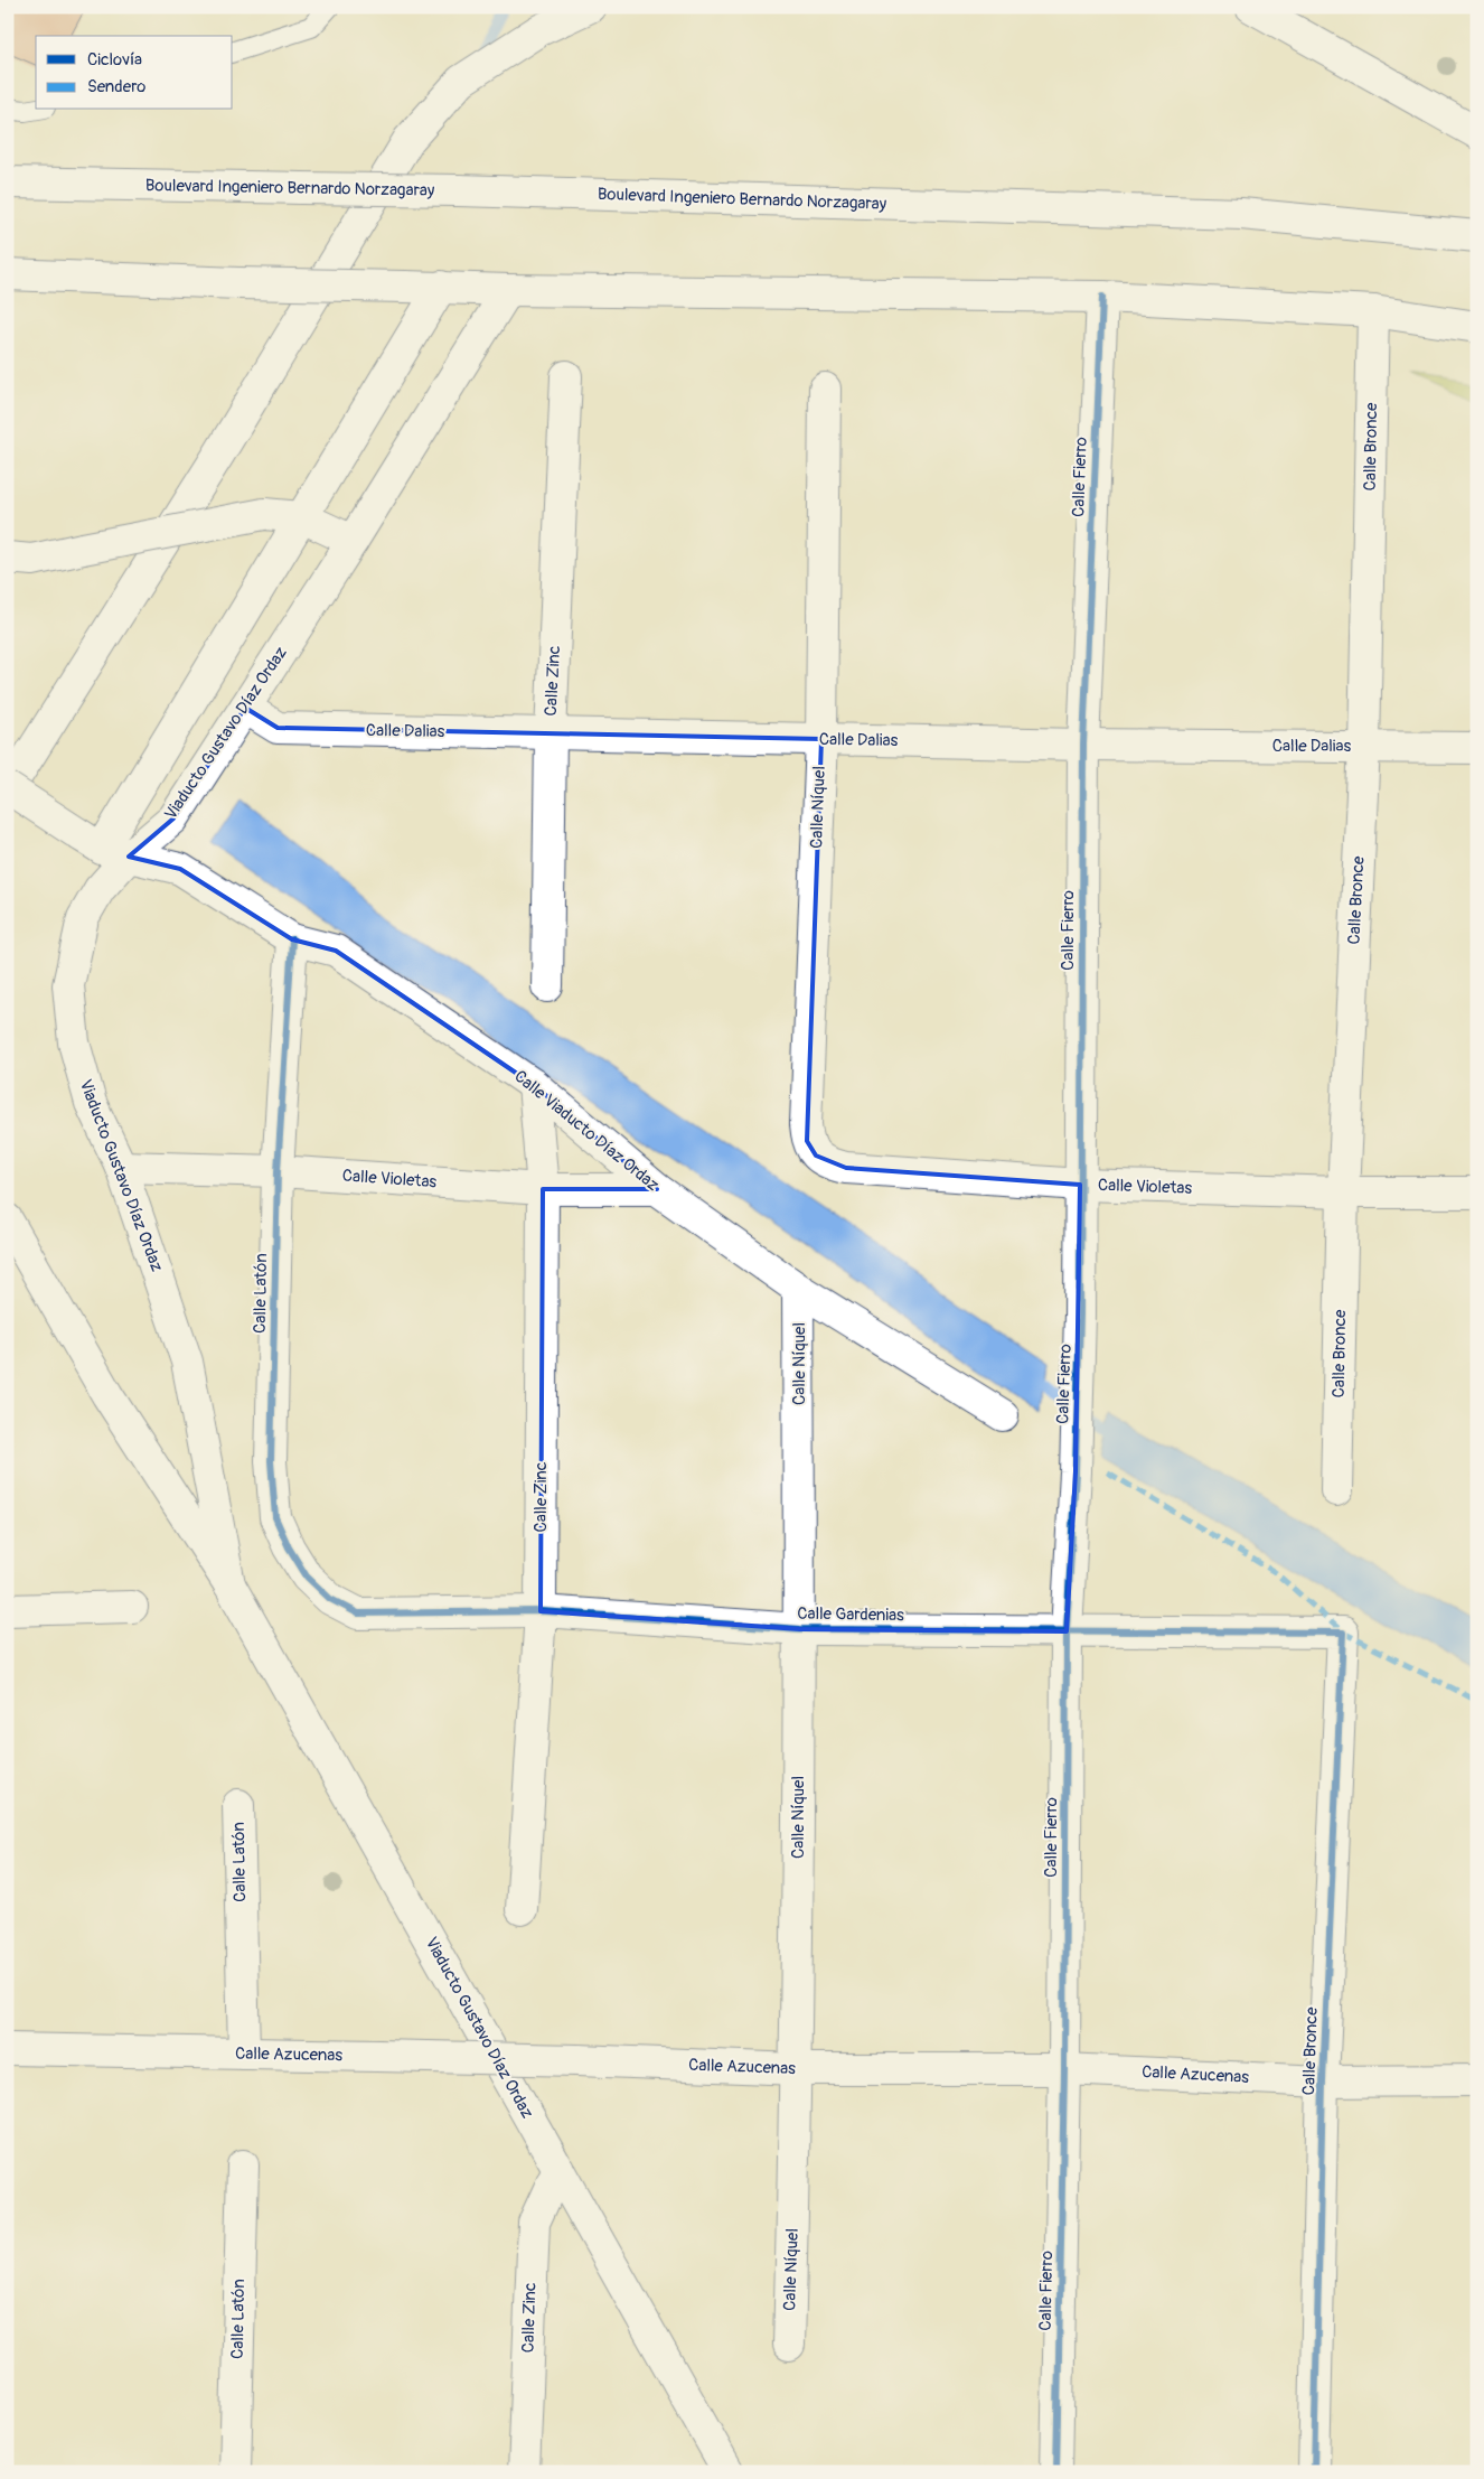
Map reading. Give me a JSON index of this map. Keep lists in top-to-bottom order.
{
  "streets": {
    "main road": [
      "Boulevard Ingeniero Bernardo Norzagaray",
      "Calle Bronce",
      "Calle Fierro",
      "Calle Zinc",
      "Calle Dalias",
      "Viaducto Gustavo Díaz Ordaz",
      "Calle Níquel",
      "Calle Viaducto Díaz Ordaz",
      "Calle Violetas",
      "Calle Latón",
      "Calle Gardenias",
      "Calle Azucenas"
    ]
  },
  "crossings": [
    ["Calle Bronce", "Calle Dalias"],
    ["Calle Bronce", "Calle Violetas"],
    ["Calle Bronce", "Calle Gardenias"],
    ["Calle Bronce", "Calle Azucenas"],
    ["Calle Fierro", "Calle Dalias"],
    ["Calle Fierro", "Calle Violetas"],
    ["Calle Fierro", "Calle Gardenias"],
    ["Calle Fierro", "Calle Azucenas"],
    ["Calle Zinc", "Calle Dalias"],
    ["Calle Zinc", "Viaducto Gustavo Díaz Ordaz"],
    ["Calle Zinc", "Calle Viaducto Díaz Ordaz"],
    ["Calle Zinc", "Calle Violetas"],
    ["Calle Zinc", "Calle Gardenias"],
    ["Calle Dalias", "Viaducto Gustavo Díaz Ordaz"],
    ["Calle Dalias", "Calle Níquel"],
    ["Viaducto Gustavo Díaz Ordaz", "Calle Viaducto Díaz Ordaz"],
    ["Viaducto Gustavo Díaz Ordaz", "Calle Violetas"],
    ["Calle Níquel", "Calle Viaducto Díaz Ordaz"],
    ["Calle Níquel", "Calle Violetas"],
    ["Calle Níquel", "Calle Gardenias"],
    ["Calle Níquel", "Calle Azucenas"],
    ["Calle Viaducto Díaz Ordaz", "Calle Violetas"],
    ["Calle Viaducto Díaz Ordaz", "Calle Latón"],
    ["Calle Violetas", "Calle Latón"],
    ["Calle Latón", "Calle Gardenias"],
    ["Calle Latón", "Calle Azucenas"]
  ],
  "legend": ["Ciclovía", "Sendero"]
}
